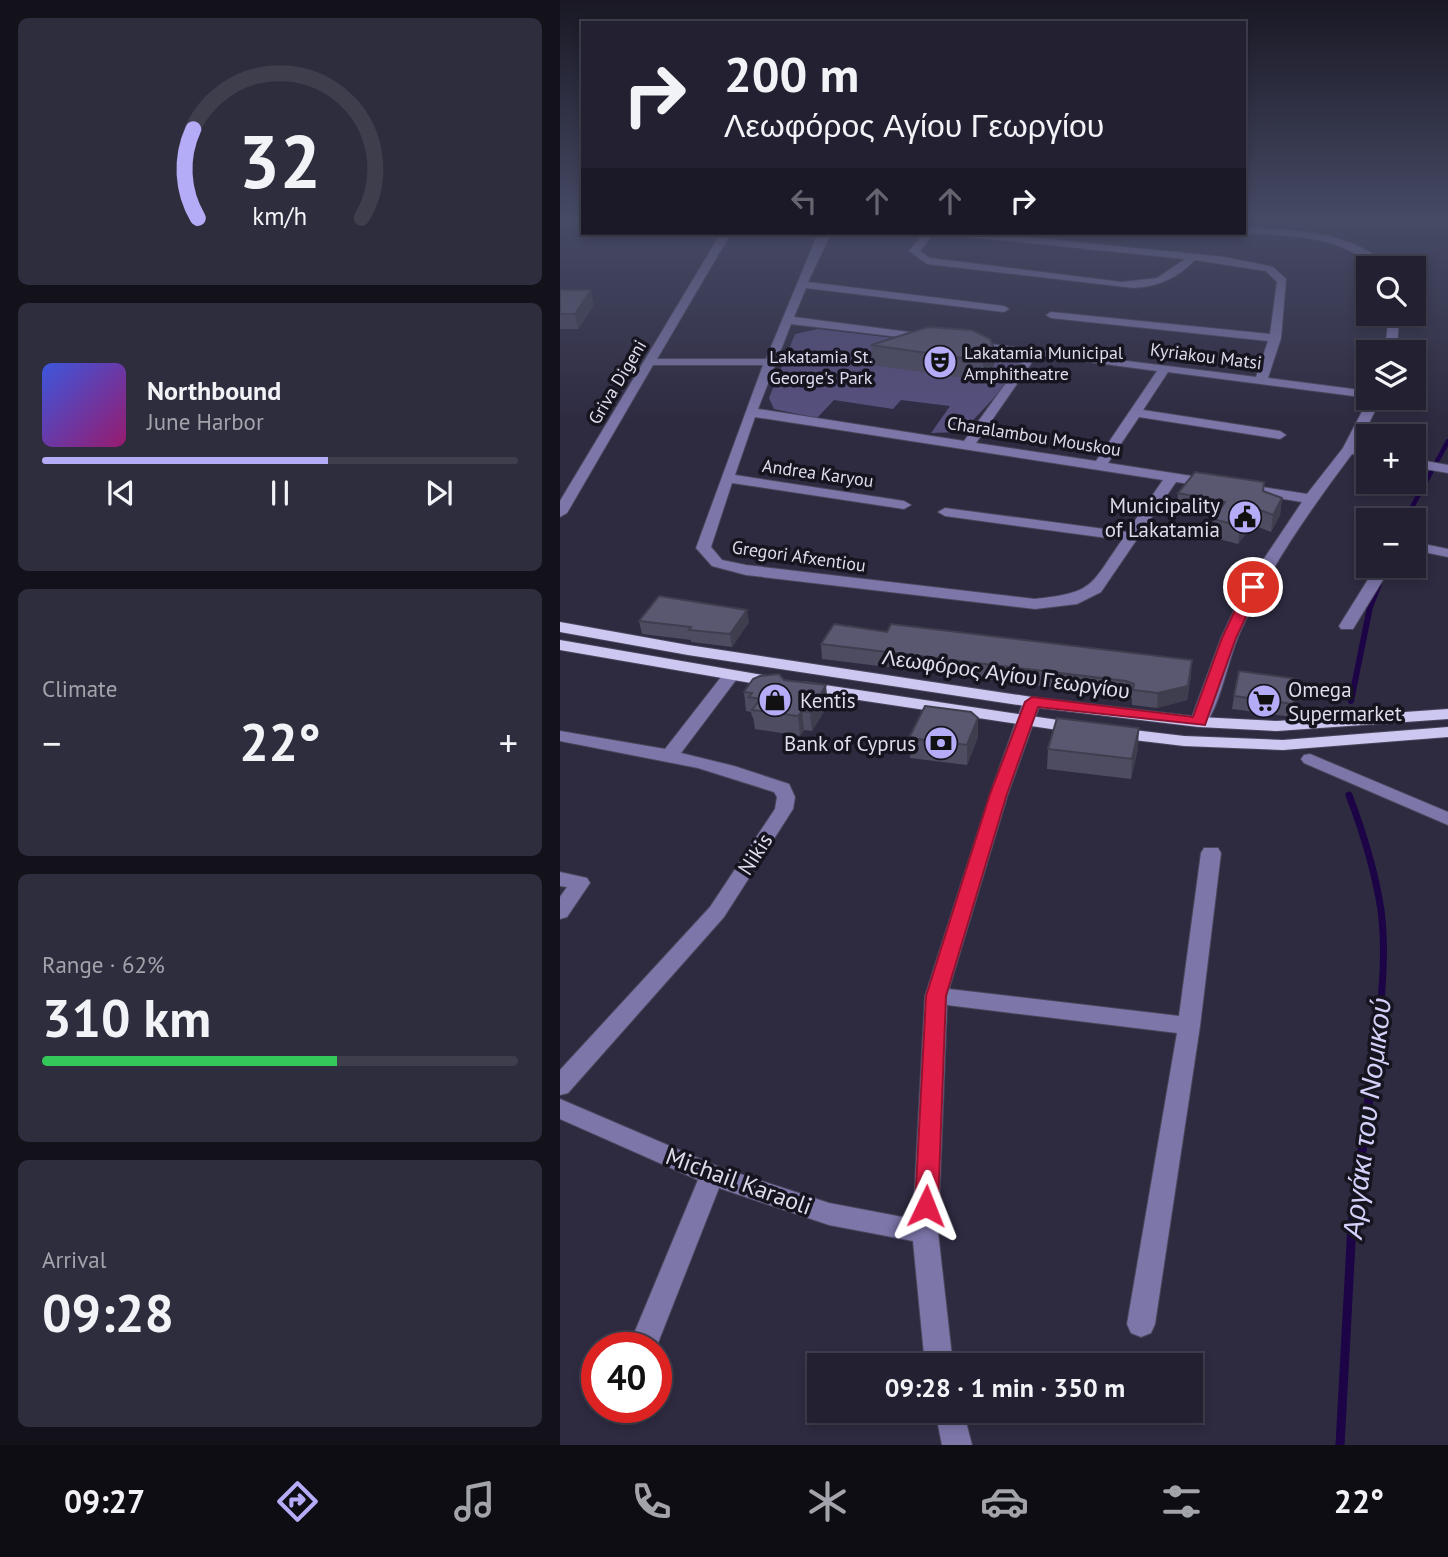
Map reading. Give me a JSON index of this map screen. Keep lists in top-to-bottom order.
{
  "streets": {
    "main road": ["Λεωφόρος Αγίου Γεωργίου"],
    "street": [
      "Kyriakou Matsi",
      "Griva Digeni",
      "Charalambou Mouskou",
      "Andrea Karyou",
      "Gregori Afxentiou",
      "Nikis",
      "Michail Karaoli"
    ]
  },
  "crossings": [
    ["Charalambou Mouskou", "Gregori Afxentiou"],
    ["Andrea Karyou", "Gregori Afxentiou"]
  ],
  "water": ["Αργάκι του Νομικού"],
  "parks": ["Lakatamia St. George's Park"],
  "places": {
    "theatre": ["Lakatamia Municipal Amphitheatre"],
    "public building": ["Municipality of Lakatamia"],
    "shop": ["Kentis"],
    "supermarket": ["Omega Supermarket"],
    "bank": ["Bank of Cyprus"]
  },
  "page": {
    "turn": ["200 m", "Λεωφόρος Αγίου Γεωργίου"],
    "map_buttons": ["+", "−"],
    "song": ["Northbound", "June Harbor"],
    "tile": [
      "Climate",
      ["Range · 62%", "310 km"],
      ["Arrival", "09:28"]
    ],
    "heat": ["−", "22°", "+"],
    "limit": "40",
    "trip": "09:28 · 1 min · 350 m",
    "tabs": ["09:27", "22°"],
    "gauge": ["32", "km/h"]
  }
}
